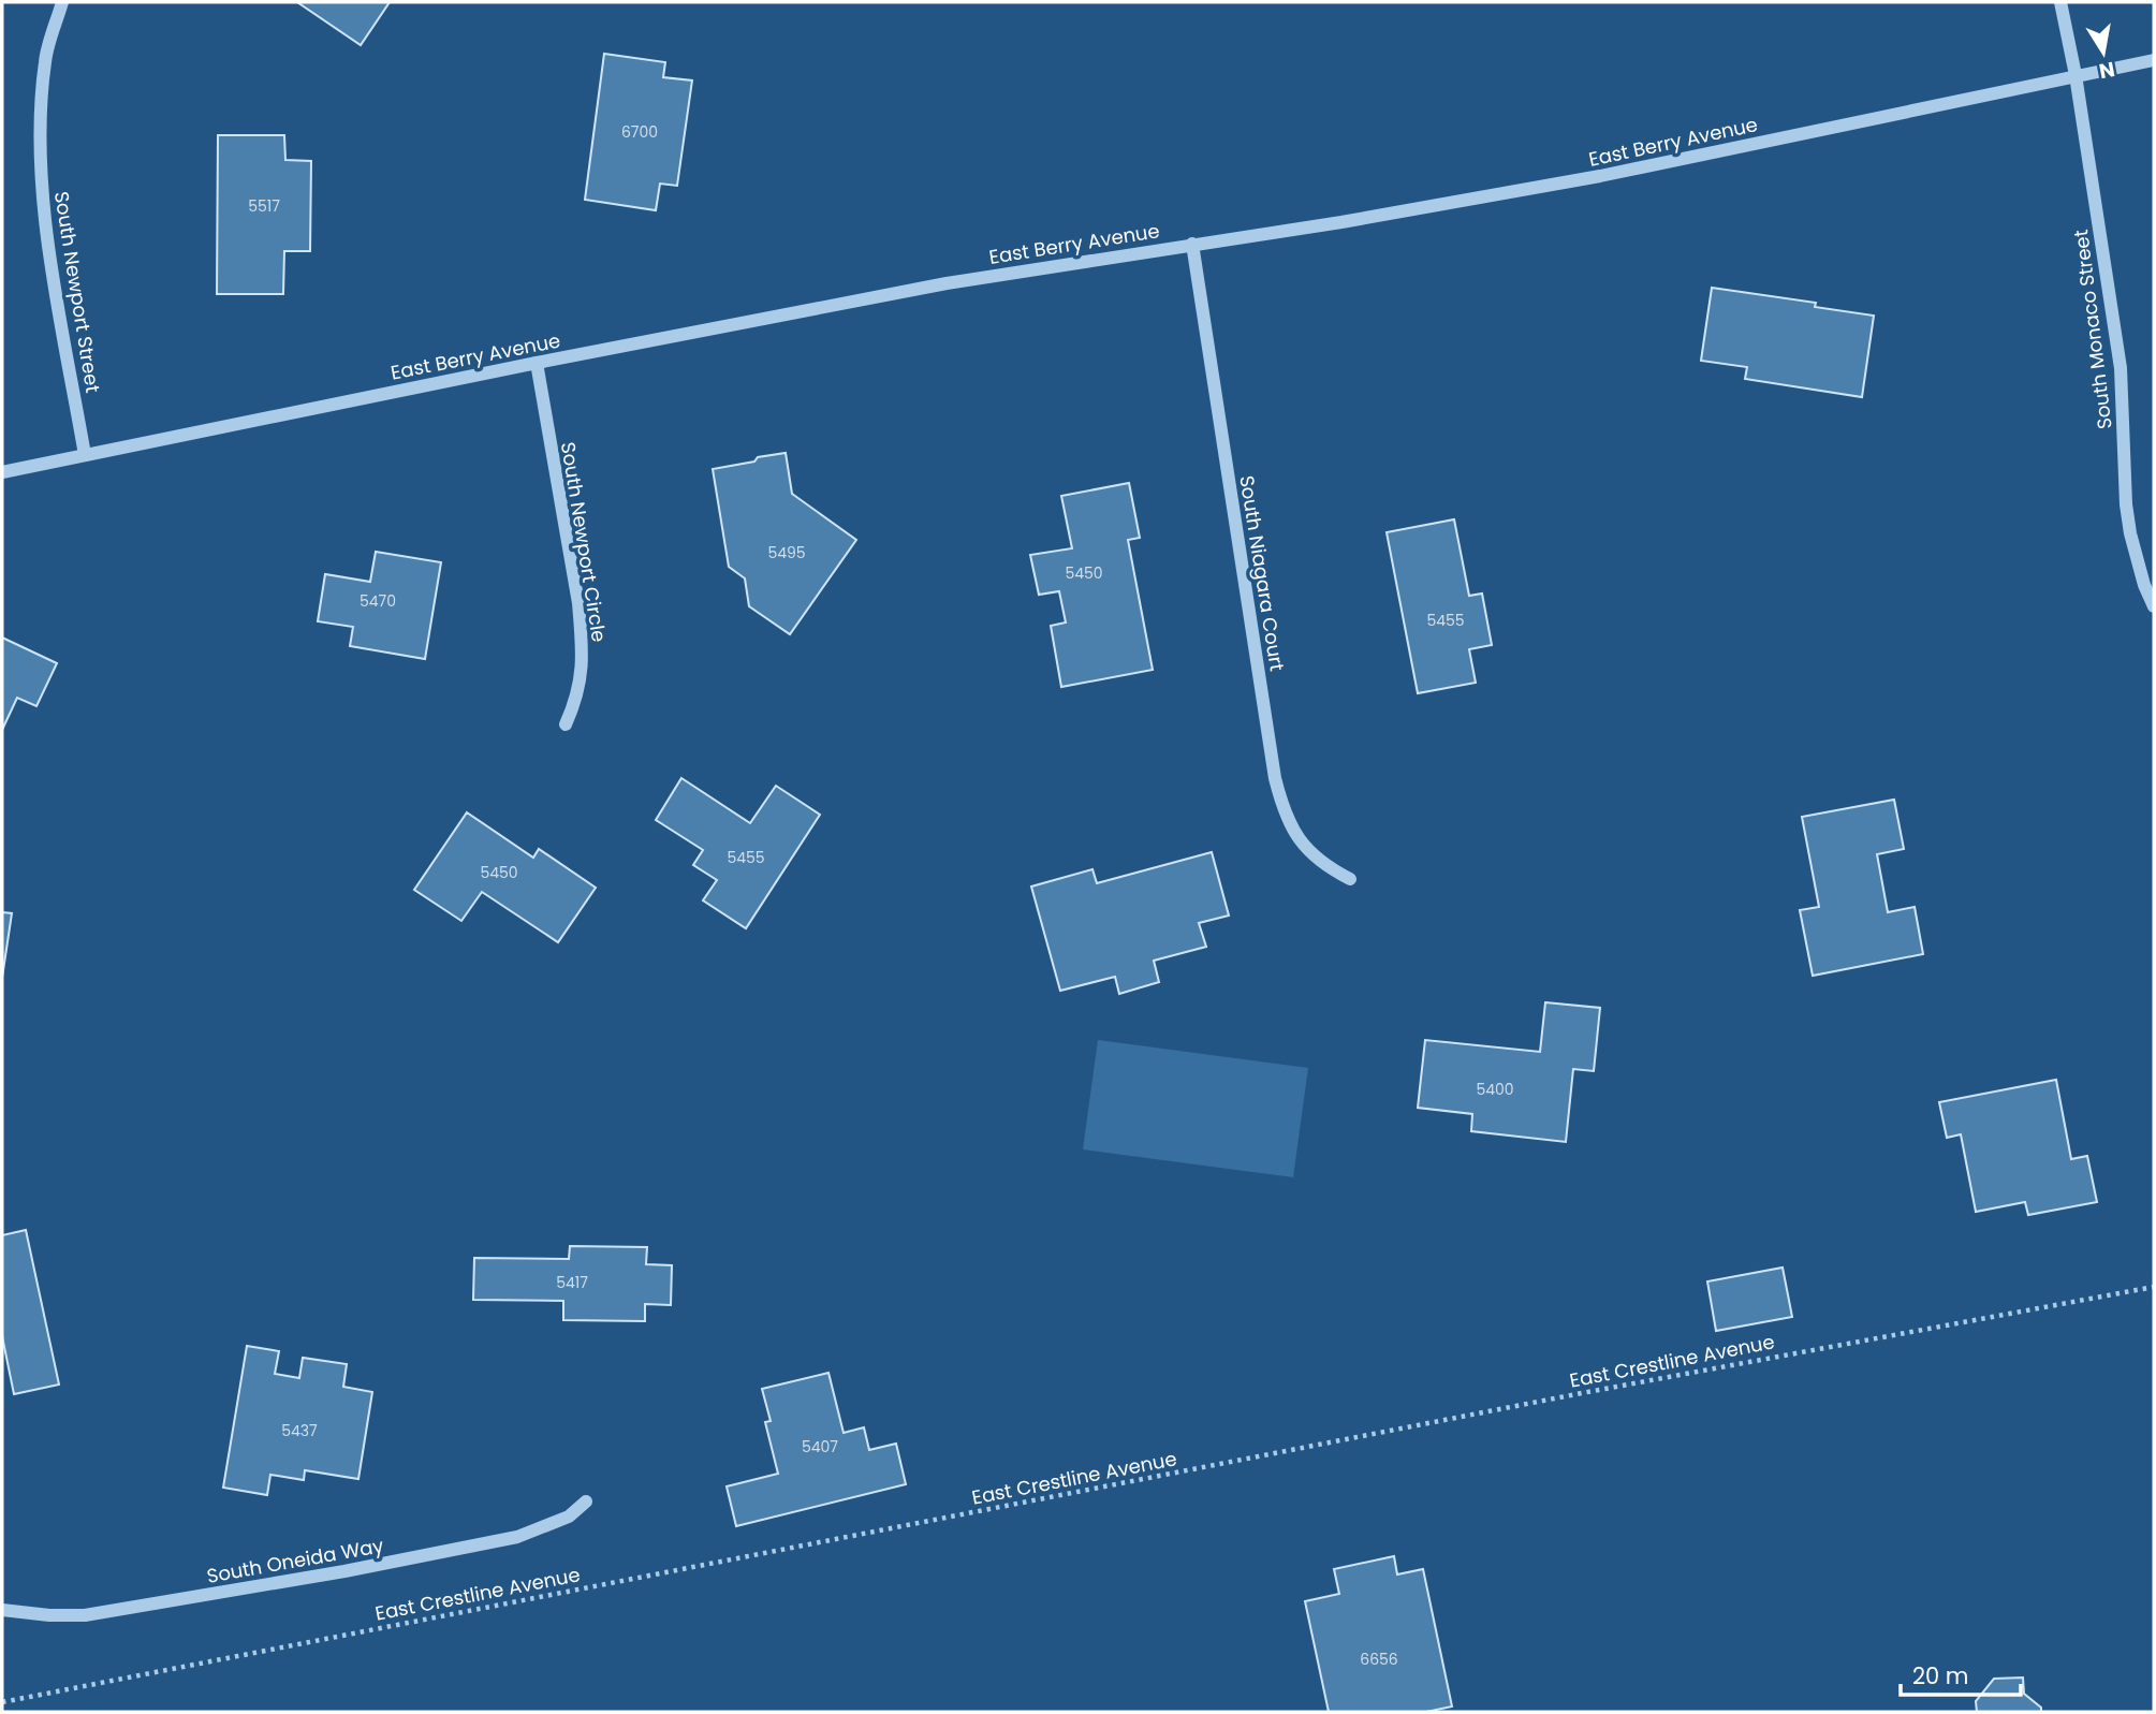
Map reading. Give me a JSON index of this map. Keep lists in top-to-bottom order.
{
  "streets": {
    "street": [
      "East Berry Avenue",
      "South Newport Street",
      "South Monaco Street",
      "South Newport Circle",
      "South Niagara Court",
      "South Oneida Way"
    ],
    "path": ["East Crestline Avenue"]
  },
  "crossings": [
    ["East Berry Avenue", "South Newport Street"],
    ["East Berry Avenue", "South Monaco Street"],
    ["East Berry Avenue", "South Newport Circle"],
    ["East Berry Avenue", "South Niagara Court"]
  ],
  "house_numbers": [
    "6700",
    "5517",
    "5495",
    "5450",
    "5470",
    "5455",
    "5455",
    "5450",
    "5400",
    "5417",
    "5437",
    "5407",
    "6656"
  ],
  "scale_bar": "20 m",
  "north": "bottom"
}
